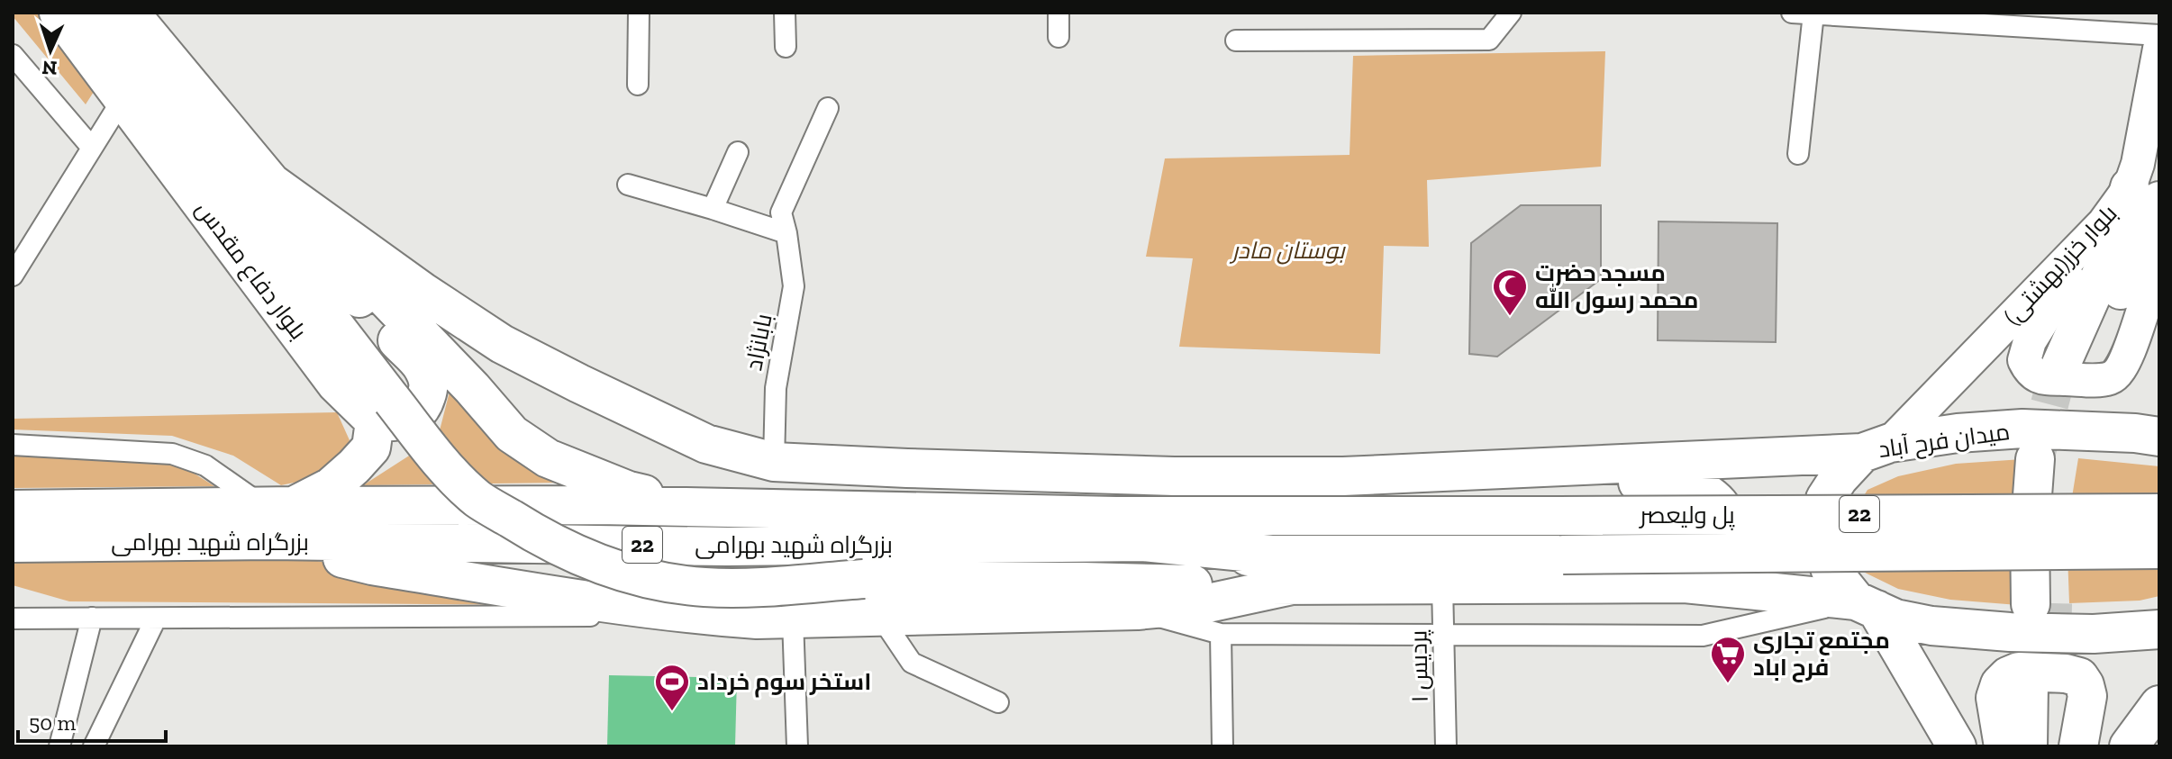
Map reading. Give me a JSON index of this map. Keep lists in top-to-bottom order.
{
  "streets": {
    "highway": [
      "بلوار دفاع مقدس",
      "میدان فرح آباد",
      "22",
      "پل ولیعصر",
      "بزرگراه شهید بهرامی"
    ],
    "main road": ["بلوار خزر(بهشتی)"],
    "street": ["بابانژاد", "پردیس ۱"]
  },
  "crossings": [
    ["بلوار خزر(بهشتی)", "میدان فرح آباد"],
    ["پل ولیعصر", "بزرگراه شهید بهرامی"]
  ],
  "parks": ["بوستان مادر"],
  "places": {
    "mosque": ["مسجد حضرت محمد رسول الله"],
    "supermarket": ["مجتمع تجاری فرح اباد"],
    "sports": ["استخر سوم خرداد"]
  },
  "scale_bar": "50 m",
  "north": "bottom"
}
